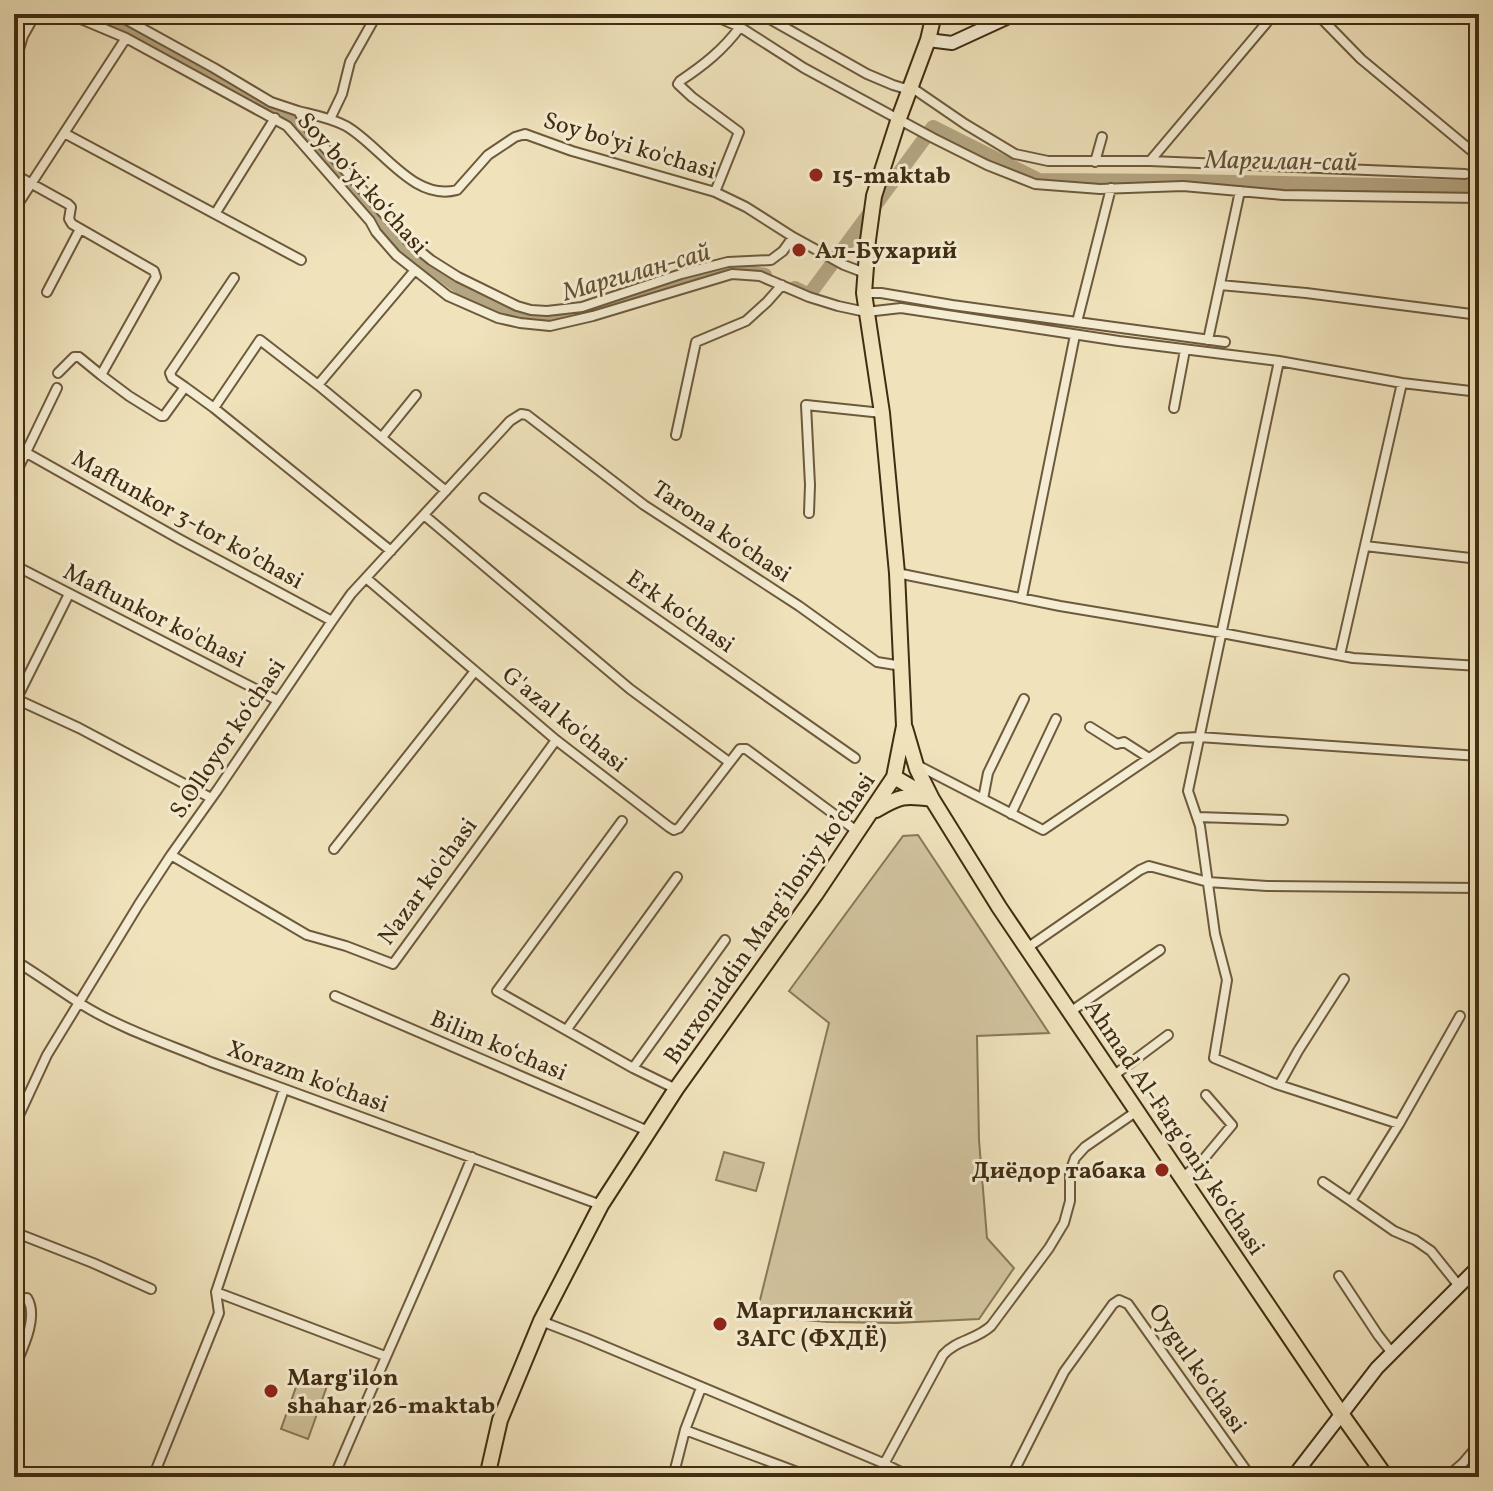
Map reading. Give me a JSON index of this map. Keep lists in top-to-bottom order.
{
  "streets": {
    "main road": ["Burxoniddin Marg’iloniy ko’chasi", "Ahmad Al-Fargʻoniy koʻchasi"],
    "street": [
      "Soy bo'yi ko'chasi",
      "Soy boʻyi koʻchasi",
      "Maftunkor 3-tor koʼchasi",
      "Tarona koʻchasi",
      "Erk koʻchasi",
      "Maftunkor ko'chasi",
      "G'azal ko'chasi",
      "S.Olloyor koʻchasi",
      "Nazar ko'chasi",
      "Bilim koʻchasi",
      "Xorazm ko'chasi",
      "Oygul koʻchasi"
    ]
  },
  "crossings": [
    ["Soy bo'yi ko'chasi", "Soy boʻyi koʻchasi"],
    ["Soy boʻyi koʻchasi", "Burxoniddin Marg’iloniy ko’chasi"],
    ["Maftunkor 3-tor koʼchasi", "S.Olloyor koʻchasi"],
    ["Tarona koʻchasi", "S.Olloyor koʻchasi"],
    ["Tarona koʻchasi", "Burxoniddin Marg’iloniy ko’chasi"],
    ["Maftunkor ko'chasi", "S.Olloyor koʻchasi"],
    ["G'azal ko'chasi", "S.Olloyor koʻchasi"],
    ["G'azal ko'chasi", "Nazar ko'chasi"],
    ["S.Olloyor koʻchasi", "Nazar ko'chasi"],
    ["S.Olloyor koʻchasi", "Xorazm ko'chasi"],
    ["Burxoniddin Marg’iloniy ko’chasi", "Bilim koʻchasi"],
    ["Burxoniddin Marg’iloniy ko’chasi", "Xorazm ko'chasi"],
    ["Burxoniddin Marg’iloniy ko’chasi", "Ahmad Al-Fargʻoniy koʻchasi"]
  ],
  "water": ["Маргилан-сай"],
  "places": [
    "15-maktab",
    "Ал-Бухарий",
    "Диёдор табака",
    "Маргиланский ЗАГС (ФХДЁ)",
    "Marg'ilon shahar 26-maktab"
  ]
}
